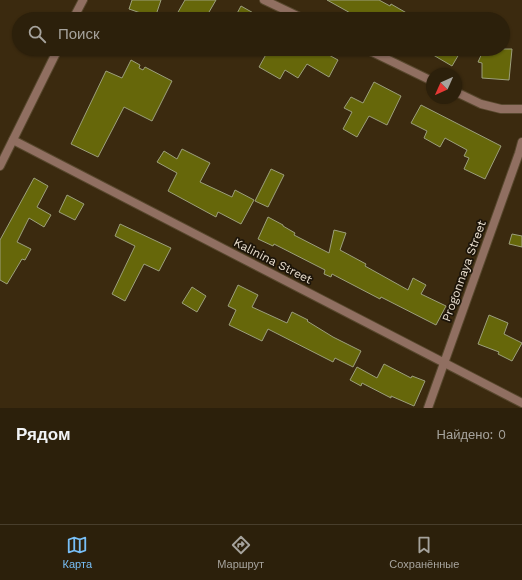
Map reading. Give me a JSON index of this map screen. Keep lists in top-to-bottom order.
{
  "streets": {
    "street": ["Kalinina Street", "Progonnaya Street"]
  },
  "crossings": [
    ["Kalinina Street", "Progonnaya Street"]
  ],
  "north": "bottom left",
  "page": {
    "search": "Поиск",
    "heading": ["Рядом", "Найдено: 0"],
    "nav": ["Карта", "Маршрут", "Сохранённые"]
  }
}
